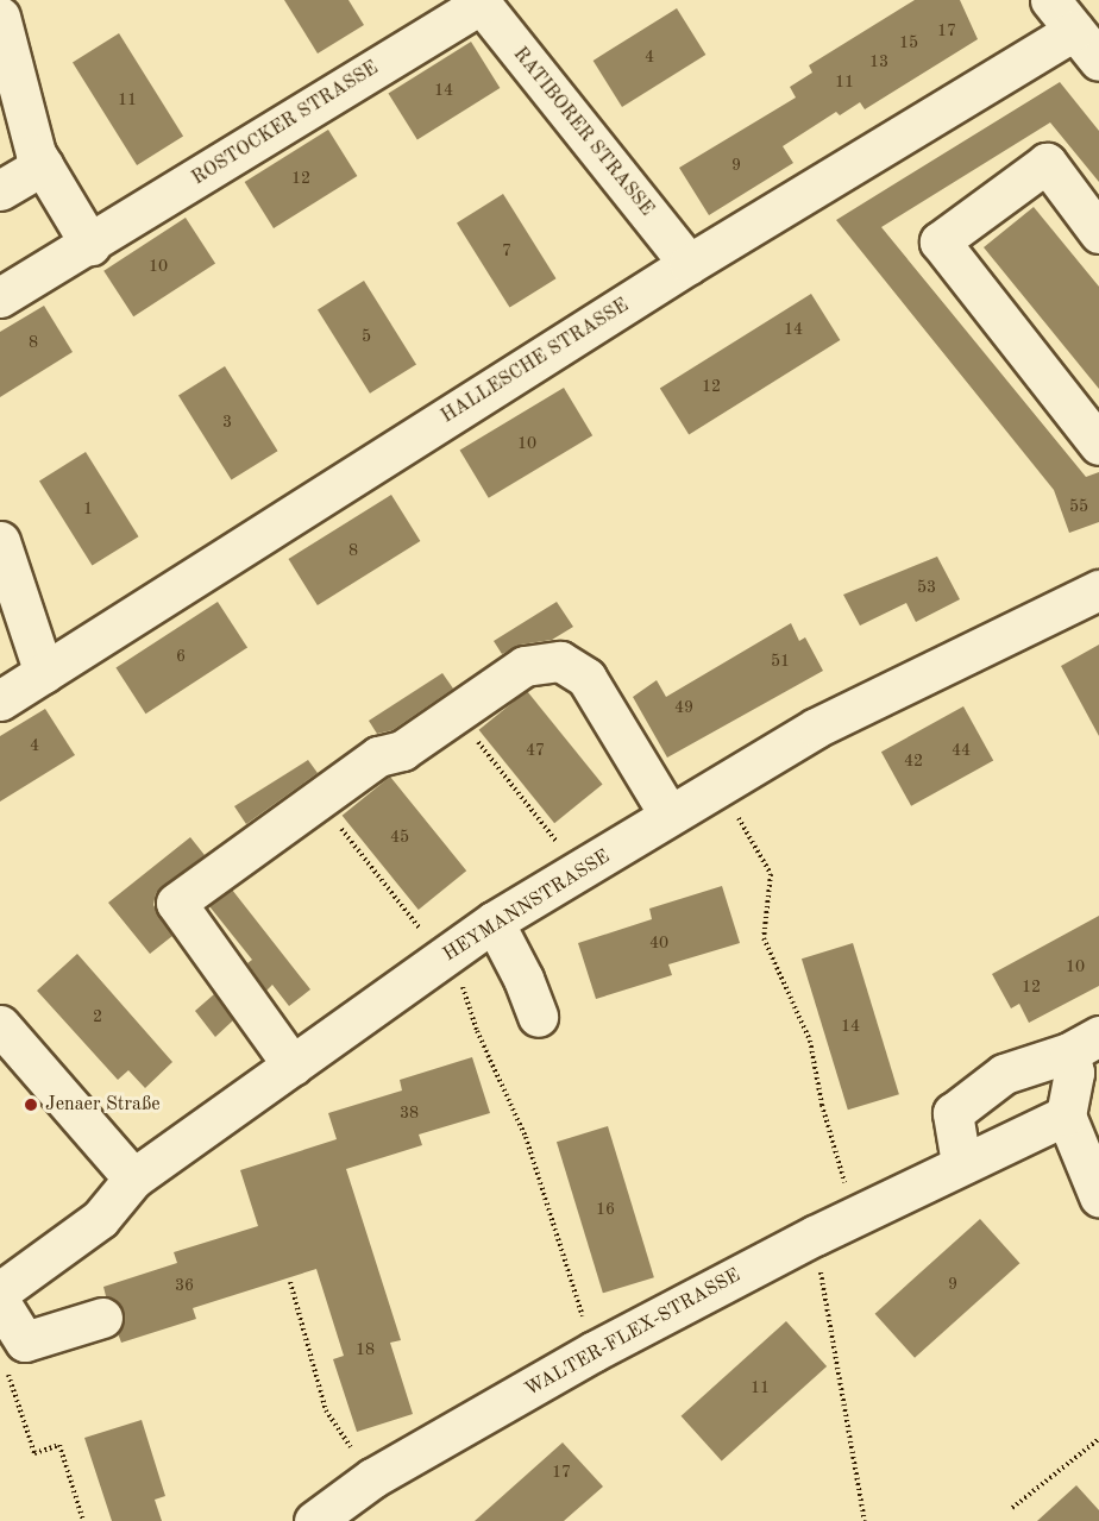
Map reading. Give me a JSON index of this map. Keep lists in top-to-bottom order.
{
  "streets": {
    "street": [
      "ROSTOCKER STRASSE",
      "RATIBORER STRASSE",
      "HALLESCHE STRASSE",
      "HEYMANNSTRASSE",
      "WALTER-FLEX-STRASSE"
    ]
  },
  "crossings": [
    ["ROSTOCKER STRASSE", "RATIBORER STRASSE"],
    ["RATIBORER STRASSE", "HALLESCHE STRASSE"]
  ],
  "places": ["Jenaer Straße"],
  "house_numbers": [
    "17",
    "15",
    "4",
    "13",
    "11",
    "14",
    "11",
    "9",
    "12",
    "7",
    "10",
    "14",
    "5",
    "8",
    "12",
    "3",
    "10",
    "55",
    "1",
    "8",
    "53",
    "6",
    "51",
    "49",
    "4",
    "47",
    "44",
    "42",
    "45",
    "40",
    "10",
    "12",
    "2",
    "14",
    "38",
    "16",
    "9",
    "36",
    "18",
    "11",
    "17"
  ]
}
